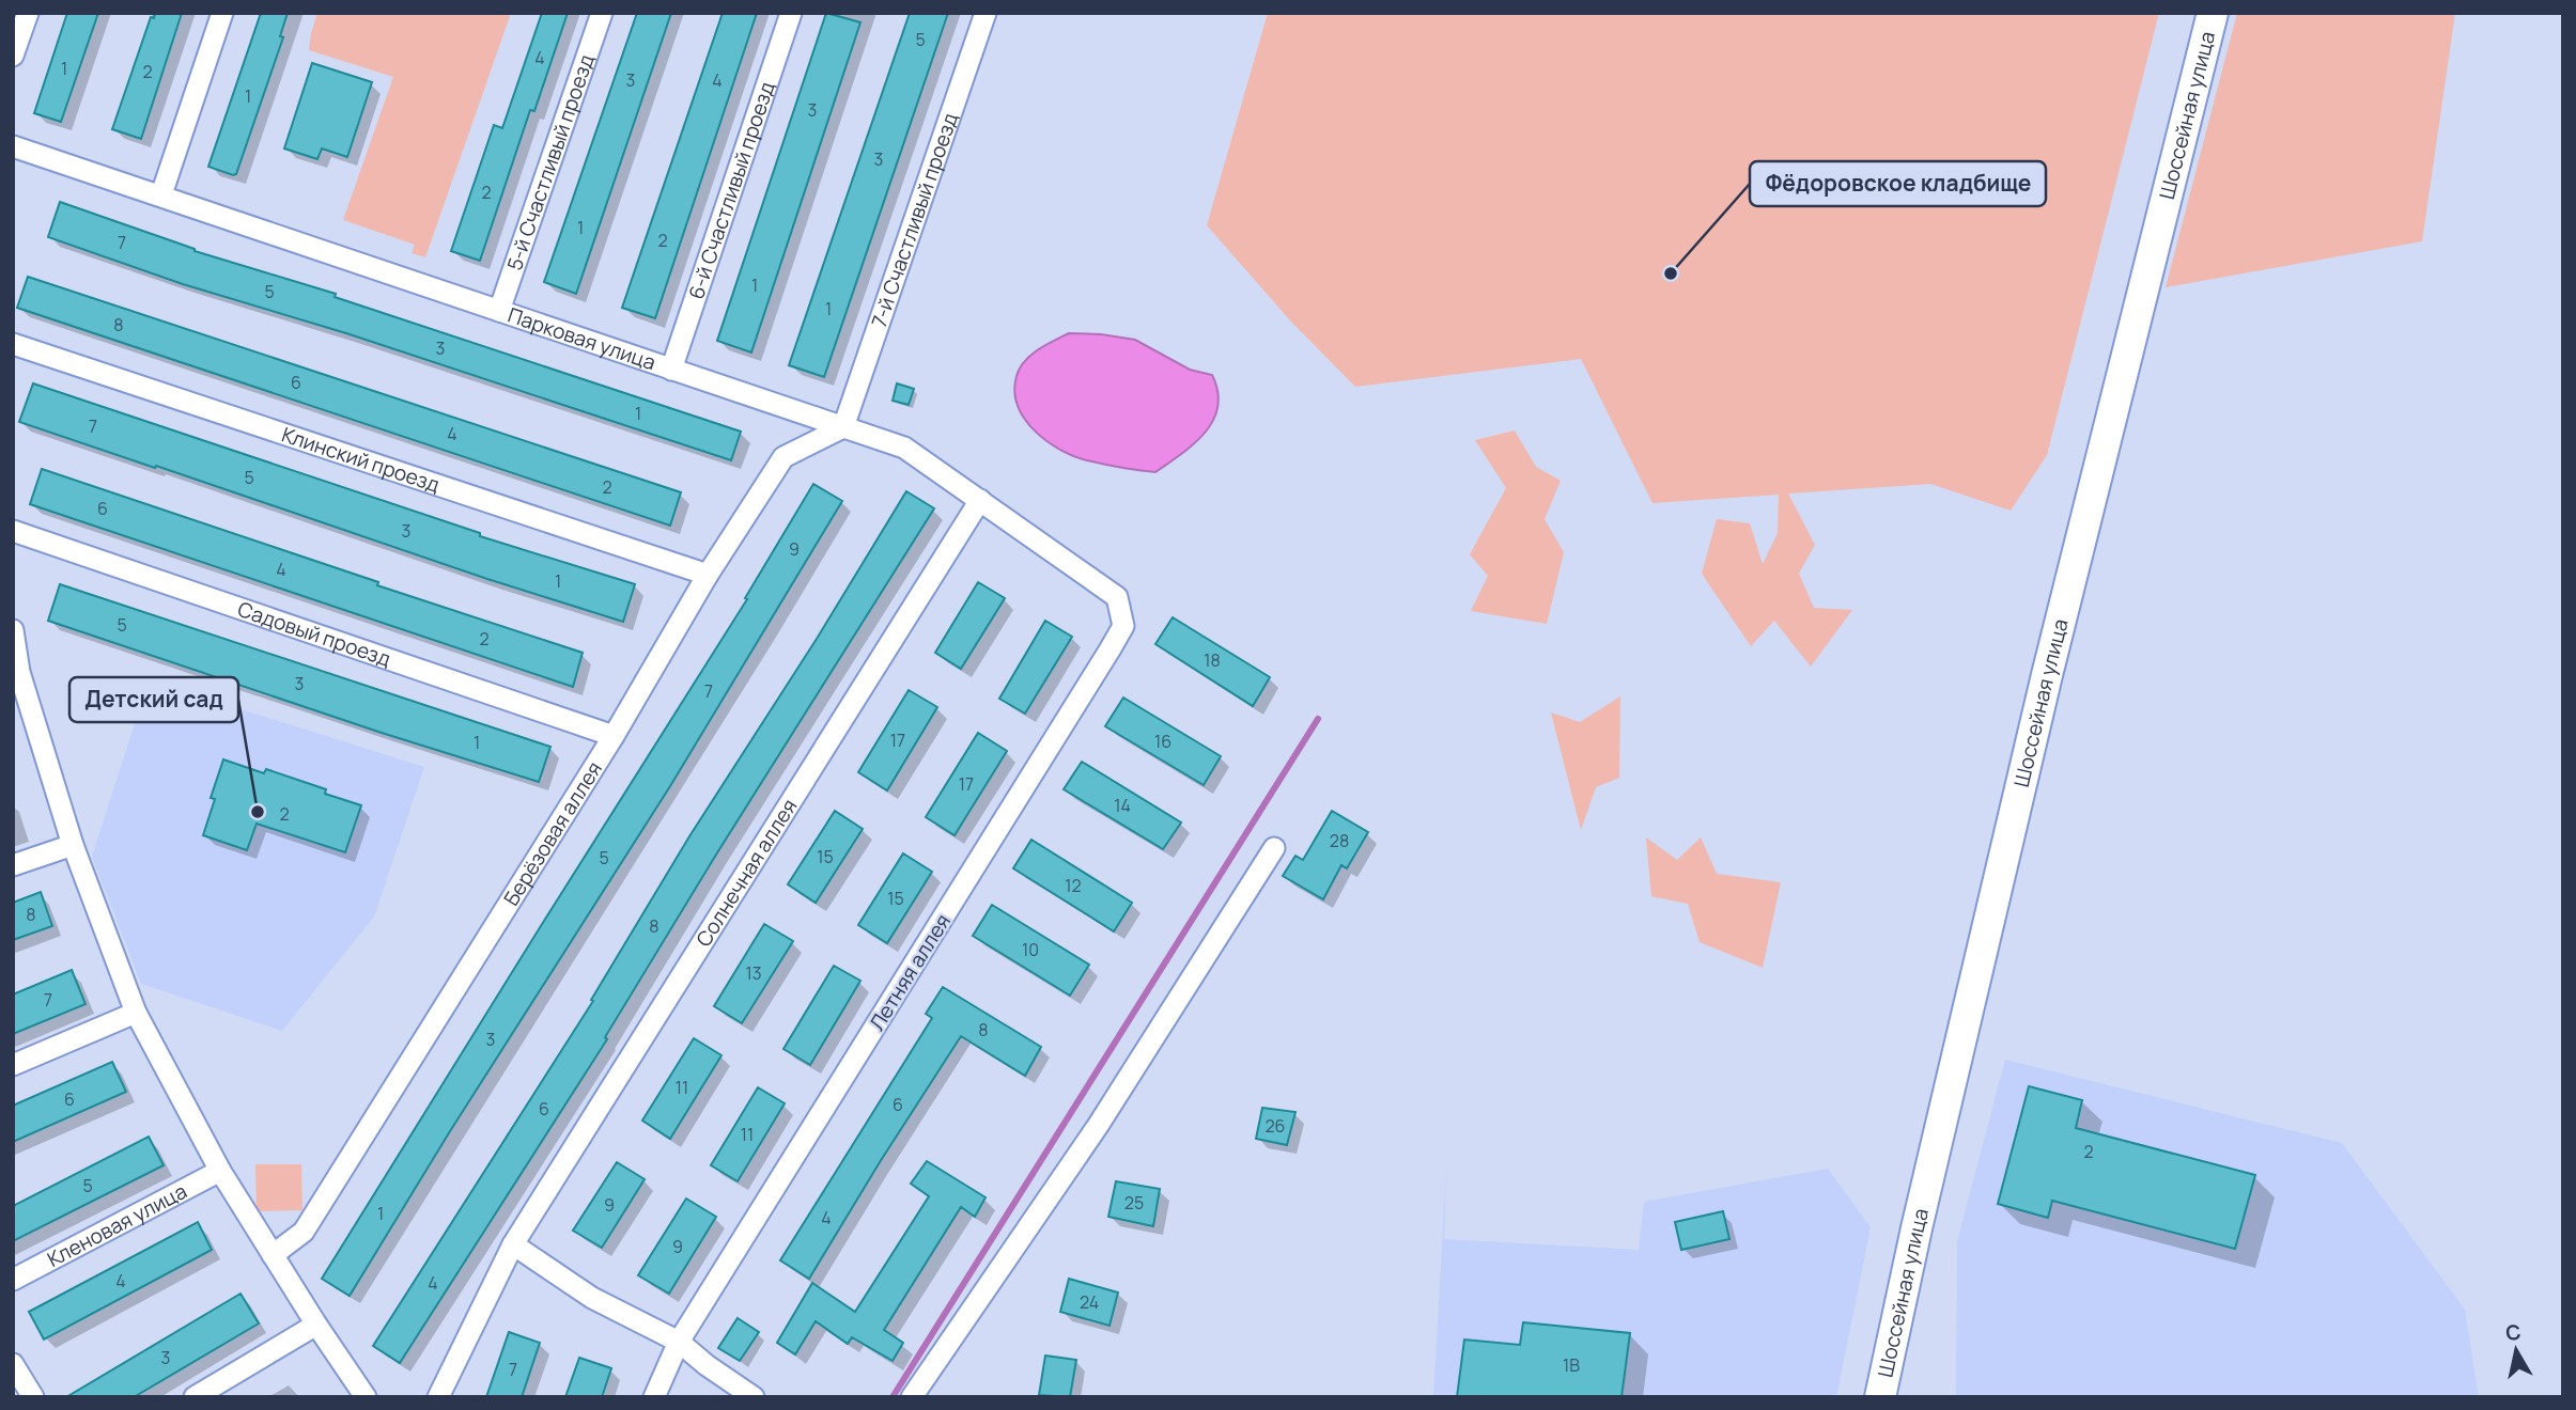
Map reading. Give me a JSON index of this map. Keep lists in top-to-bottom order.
{
  "streets": {
    "main road": ["Шоссейная улица"],
    "street": [
      "5-й Счастливый проезд",
      "6-й Счастливый проезд",
      "7-й Счастливый проезд",
      "Парковая улица",
      "Клинский проезд",
      "Садовый проезд",
      "Берёзовая аллея",
      "Солнечная аллея",
      "Летняя аллея",
      "Кленовая улица"
    ]
  },
  "crossings": [
    ["5-й Счастливый проезд", "Парковая улица"],
    ["6-й Счастливый проезд", "Парковая улица"],
    ["7-й Счастливый проезд", "Парковая улица"],
    ["7-й Счастливый проезд", "Берёзовая аллея"],
    ["Парковая улица", "Берёзовая аллея"],
    ["Парковая улица", "Солнечная аллея"],
    ["Парковая улица", "Летняя аллея"],
    ["Клинский проезд", "Берёзовая аллея"],
    ["Садовый проезд", "Берёзовая аллея"]
  ],
  "places": ["Фёдоровское кладбище", "Детский сад"],
  "house_numbers": [
    "5",
    "4",
    "1",
    "2",
    "3",
    "4",
    "1",
    "3",
    "3",
    "2",
    "1",
    "2",
    "7",
    "1",
    "5",
    "1",
    "8",
    "3",
    "6",
    "1",
    "7",
    "4",
    "5",
    "2",
    "6",
    "3",
    "9",
    "4",
    "1",
    "5",
    "2",
    "18",
    "3",
    "7",
    "17",
    "16",
    "1",
    "17",
    "14",
    "2",
    "28",
    "15",
    "5",
    "12",
    "15",
    "8",
    "8",
    "10",
    "13",
    "7",
    "8",
    "3",
    "11",
    "6",
    "6",
    "6",
    "26",
    "11",
    "2",
    "5",
    "25",
    "9",
    "1",
    "4",
    "9",
    "4",
    "4",
    "24",
    "3",
    "1В",
    "7"
  ],
  "north": "top"
}
